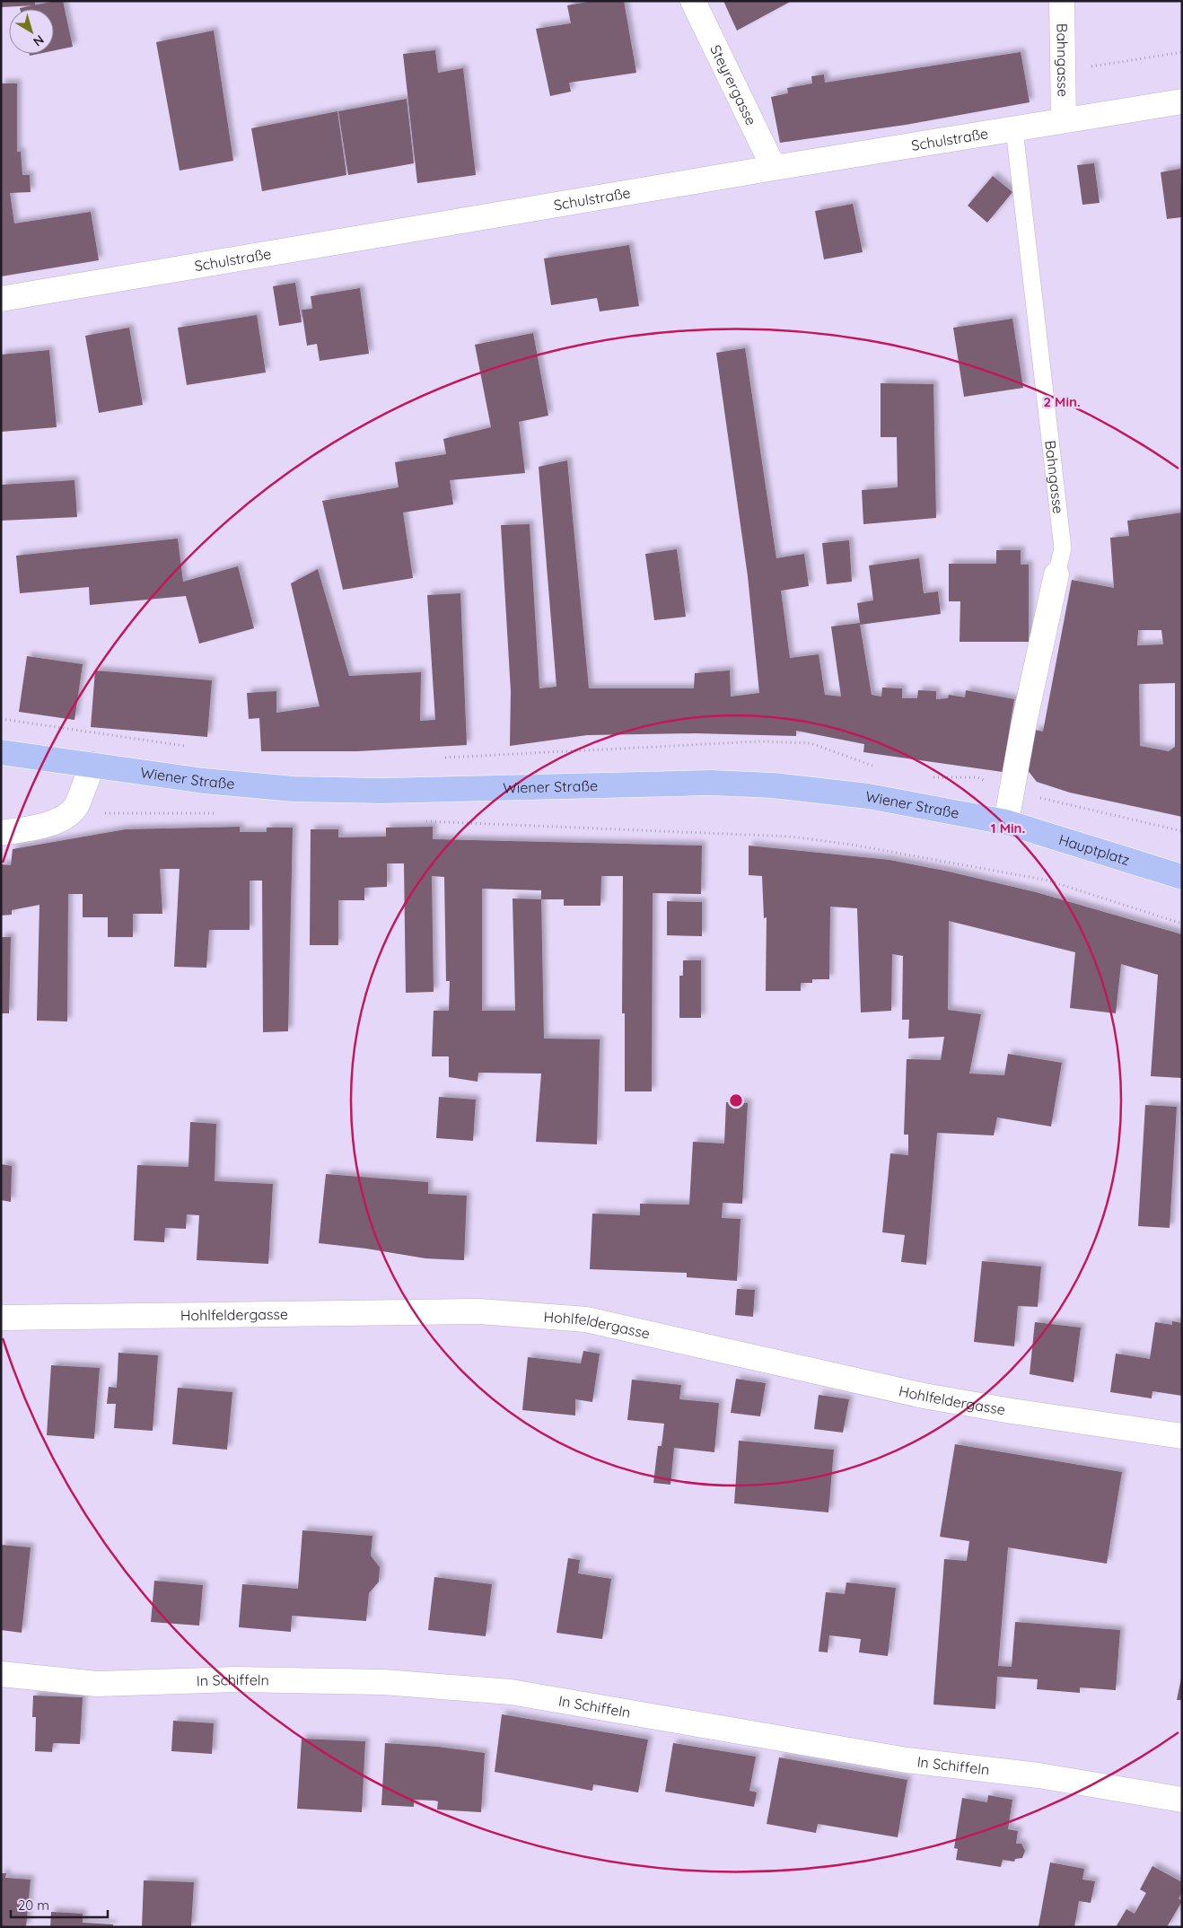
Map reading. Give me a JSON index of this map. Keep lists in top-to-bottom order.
{
  "streets": {
    "main road": ["Wiener Straße", "Hauptplatz"],
    "street": [
      "Bahngasse",
      "Steyrergasse",
      "Schulstraße",
      "Hohlfeldergasse",
      "In Schiffeln"
    ]
  },
  "crossings": [
    ["Bahngasse", "Schulstraße"],
    ["Bahngasse", "Wiener Straße"],
    ["Bahngasse", "Hauptplatz"],
    ["Steyrergasse", "Schulstraße"],
    ["Wiener Straße", "Hauptplatz"]
  ],
  "scale_bar": "20 m",
  "north": "bottom right",
  "rings": ["2 Min.", "1 Min."]
}
